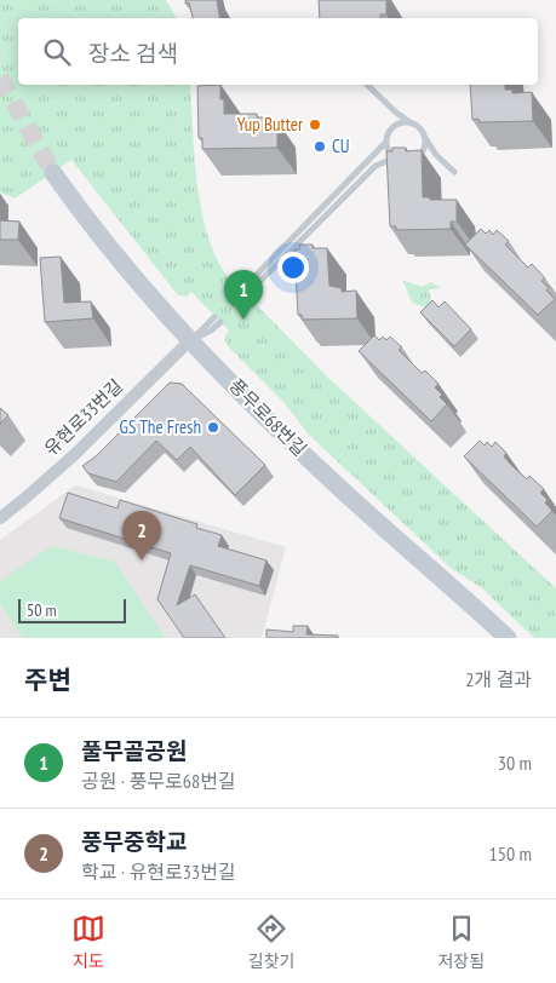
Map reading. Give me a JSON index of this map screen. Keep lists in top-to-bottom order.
{
  "streets": {
    "street": ["유현로33번길", "풍무로68번길"]
  },
  "crossings": [
    ["유현로33번길", "풍무로68번길"]
  ],
  "places": ["Yup Butter", "CU", "GS The Fresh"],
  "scale_bar": "50 m",
  "page": {
    "search": "장소 검색",
    "pins": ["1", "2"],
    "scale": "50 m",
    "heading": ["주변", "2개 결과"],
    "list": [
      {
        "mark": "1",
        "name": "풀무골공원",
        "note": "공원 · 풍무로68번길",
        "value": "30 m"
      },
      {
        "mark": "2",
        "name": "풍무중학교",
        "note": "학교 · 유현로33번길",
        "value": "150 m"
      }
    ],
    "nav": ["지도", "길찾기", "저장됨"]
  }
}
